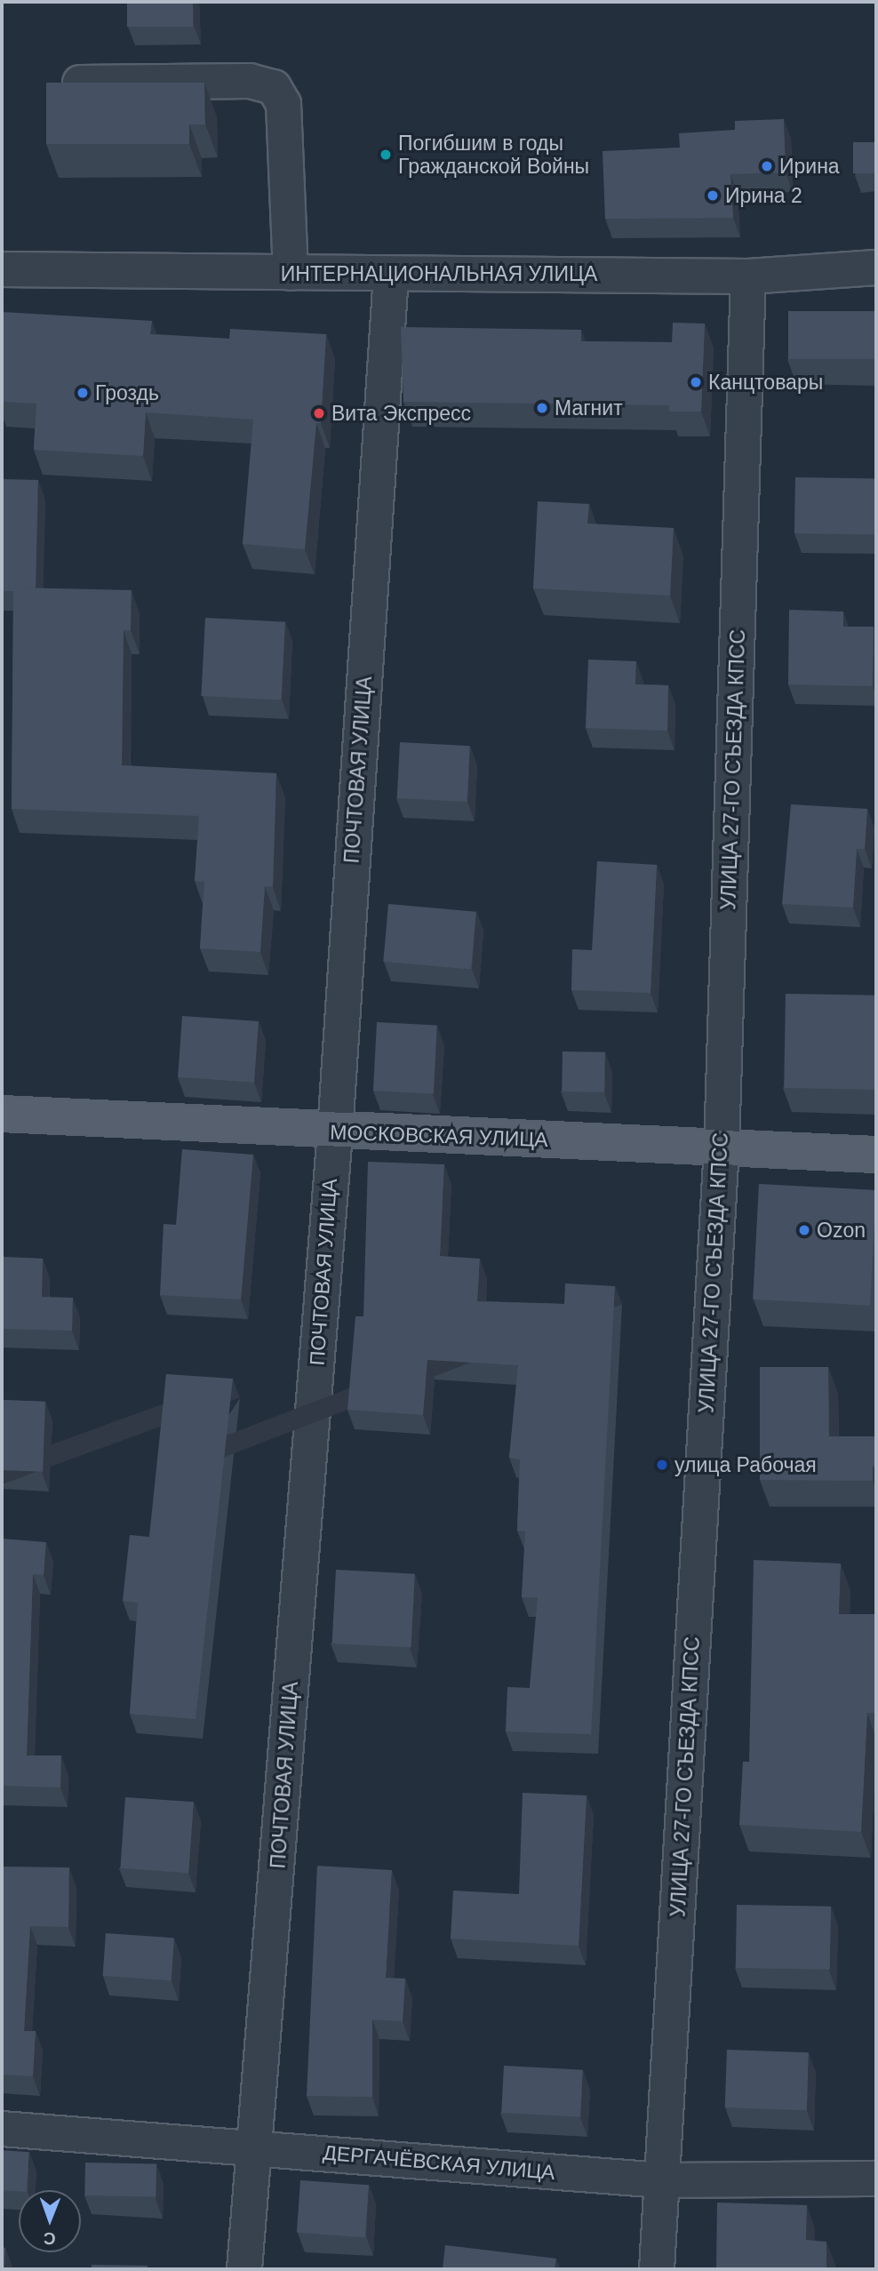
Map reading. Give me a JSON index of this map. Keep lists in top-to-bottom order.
{
  "streets": {
    "main road": ["МОСКОВСКАЯ УЛИЦА"],
    "street": [
      "ИНТЕРНАЦИОНАЛЬНАЯ УЛИЦА",
      "ПОЧТОВАЯ УЛИЦА",
      "УЛИЦА 27-ГО СЪЕЗДА КПСС",
      "ДЕРГАЧЁВСКАЯ УЛИЦА"
    ]
  },
  "crossings": [
    ["ИНТЕРНАЦИОНАЛЬНАЯ УЛИЦА", "ПОЧТОВАЯ УЛИЦА"],
    ["ИНТЕРНАЦИОНАЛЬНАЯ УЛИЦА", "УЛИЦА 27-ГО СЪЕЗДА КПСС"],
    ["ПОЧТОВАЯ УЛИЦА", "МОСКОВСКАЯ УЛИЦА"],
    ["ПОЧТОВАЯ УЛИЦА", "ДЕРГАЧЁВСКАЯ УЛИЦА"],
    ["УЛИЦА 27-ГО СЪЕЗДА КПСС", "МОСКОВСКАЯ УЛИЦА"],
    ["УЛИЦА 27-ГО СЪЕЗДА КПСС", "ДЕРГАЧЁВСКАЯ УЛИЦА"]
  ],
  "places": [
    "Погибшим в годы Гражданской Войны",
    "Ирина",
    "Ирина 2",
    "Канцтовары",
    "Гроздь",
    "Магнит",
    "Вита Экспресс",
    "Ozon",
    "улица Рабочая"
  ],
  "north": "bottom"
}
